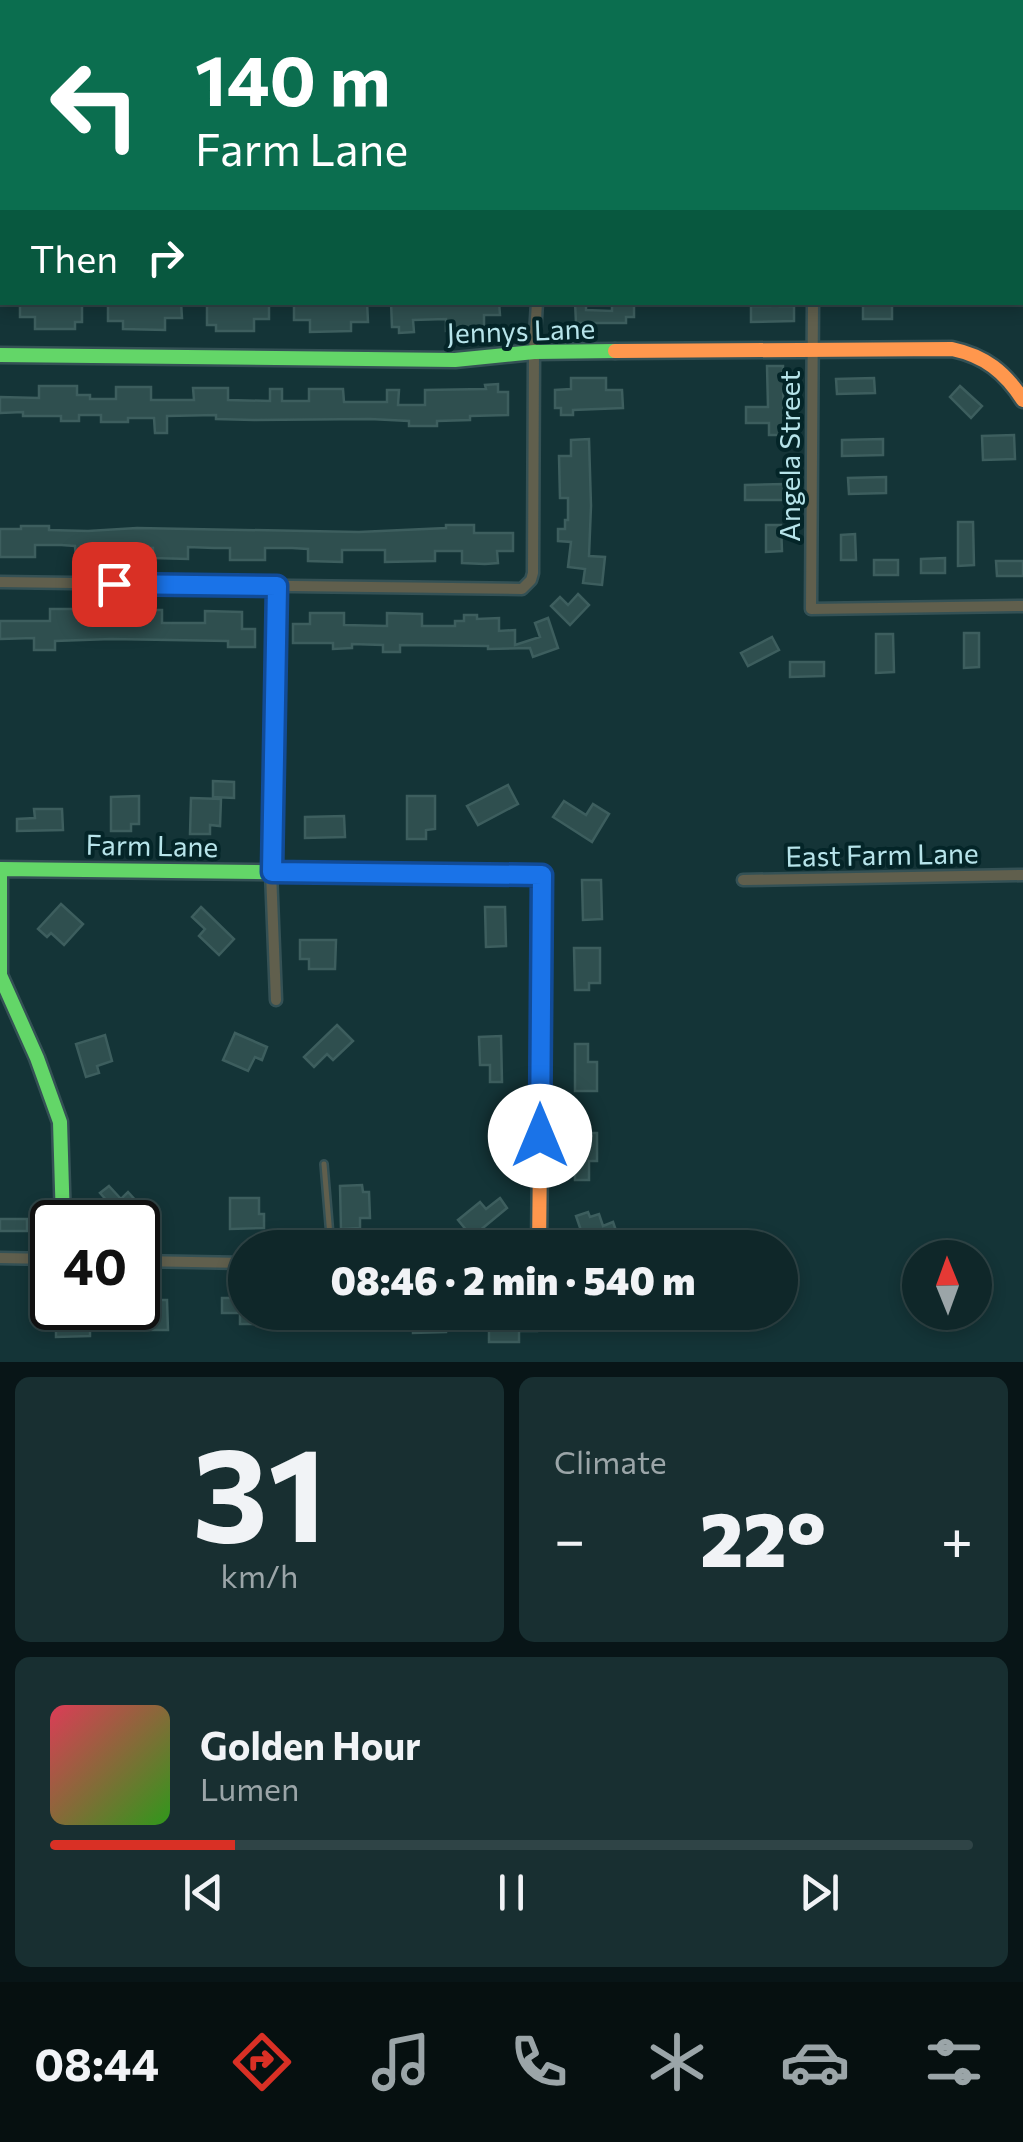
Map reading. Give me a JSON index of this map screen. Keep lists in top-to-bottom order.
{
  "streets": {
    "street": [
      "Jennys Lane",
      "Angela Street",
      "Farm Lane",
      "East Farm Lane"
    ]
  },
  "crossings": [
    ["Jennys Lane", "Angela Street"]
  ],
  "north": "top",
  "page": {
    "turn": ["140 m", "Farm Lane"],
    "then": "Then",
    "limit": "40",
    "trip": "08:46 · 2 min · 540 m",
    "tile": [
      ["31", "km/h"],
      "Climate"
    ],
    "heat": ["−", "22°", "+"],
    "song": ["Golden Hour", "Lumen"],
    "tabs": "08:44"
  }
}
